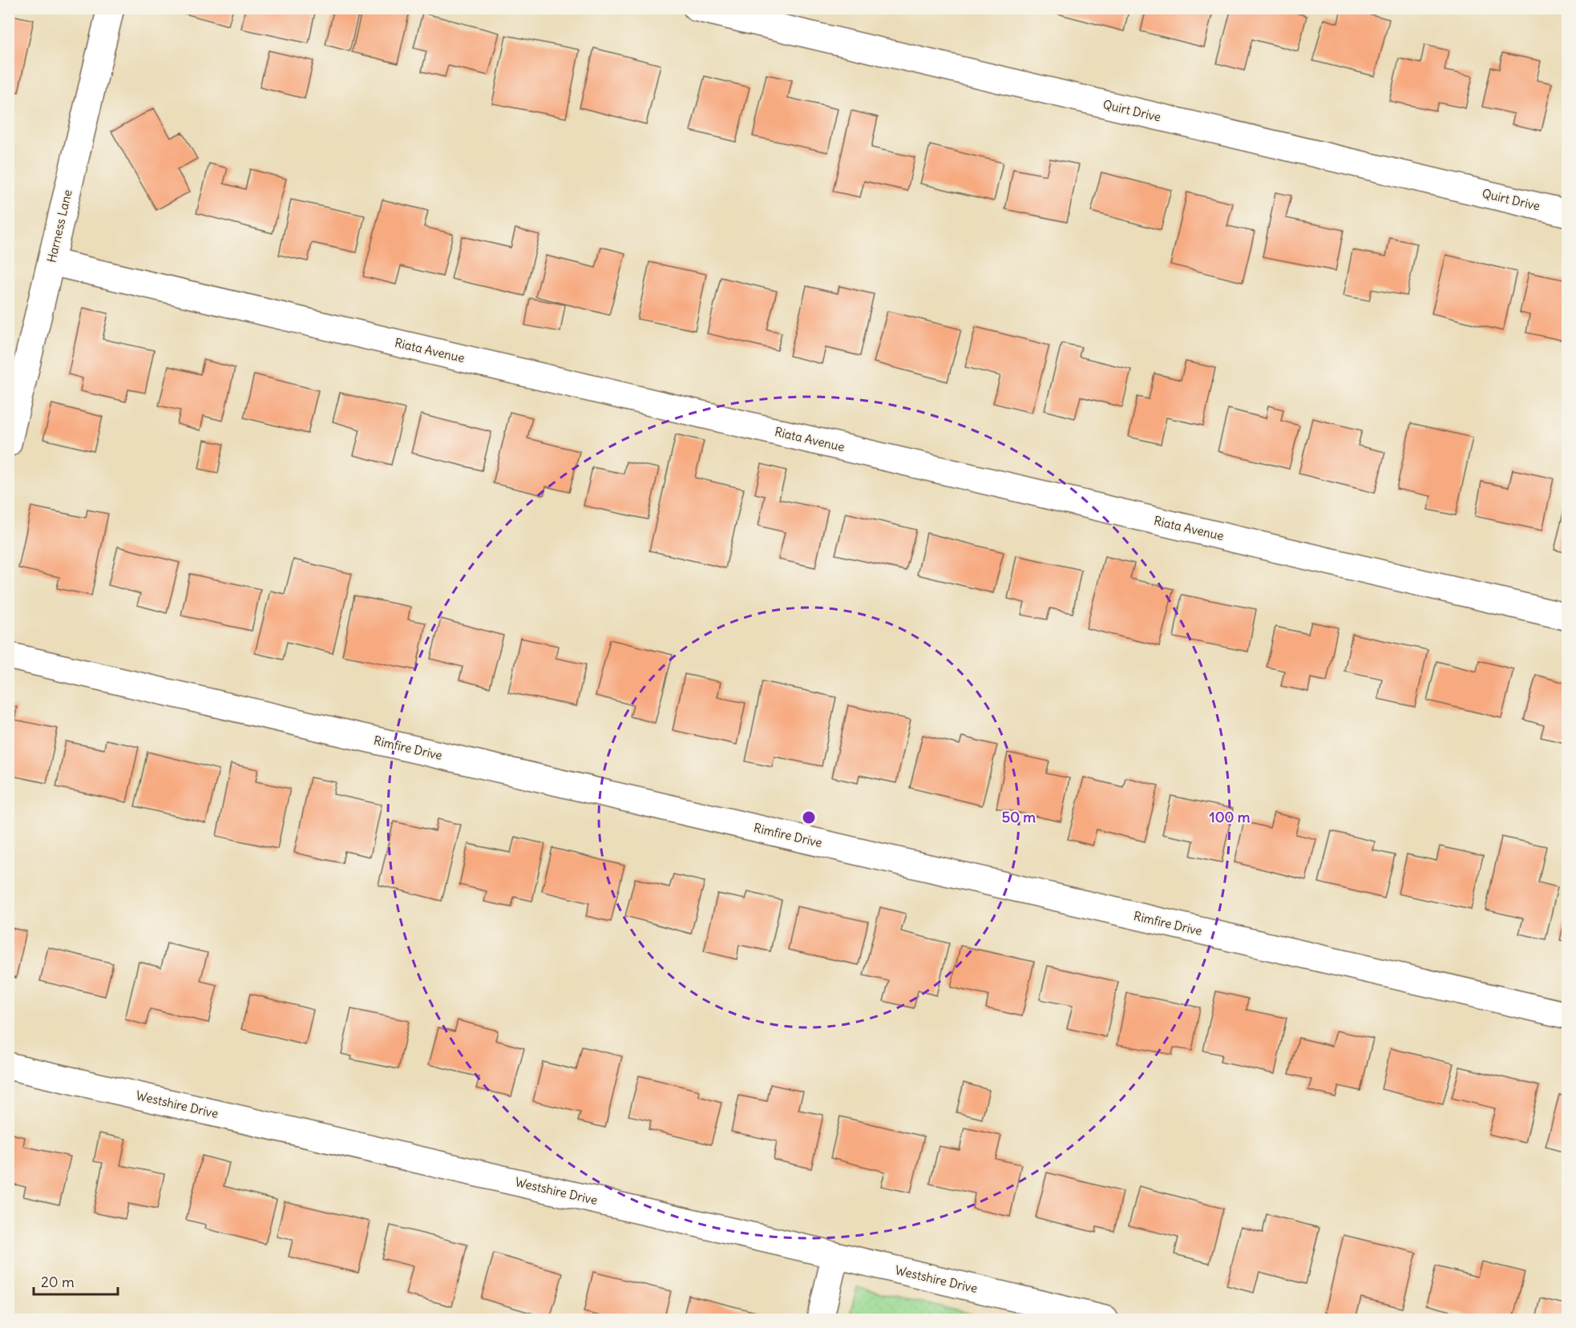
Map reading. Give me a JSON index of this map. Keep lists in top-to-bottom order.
{
  "streets": {
    "street": [
      "Quirt Drive",
      "Harness Lane",
      "Riata Avenue",
      "Rimfire Drive",
      "Westshire Drive"
    ]
  },
  "crossings": [
    ["Harness Lane", "Riata Avenue"]
  ],
  "scale_bar": "20 m",
  "rings": ["50 m", "100 m"]
}
